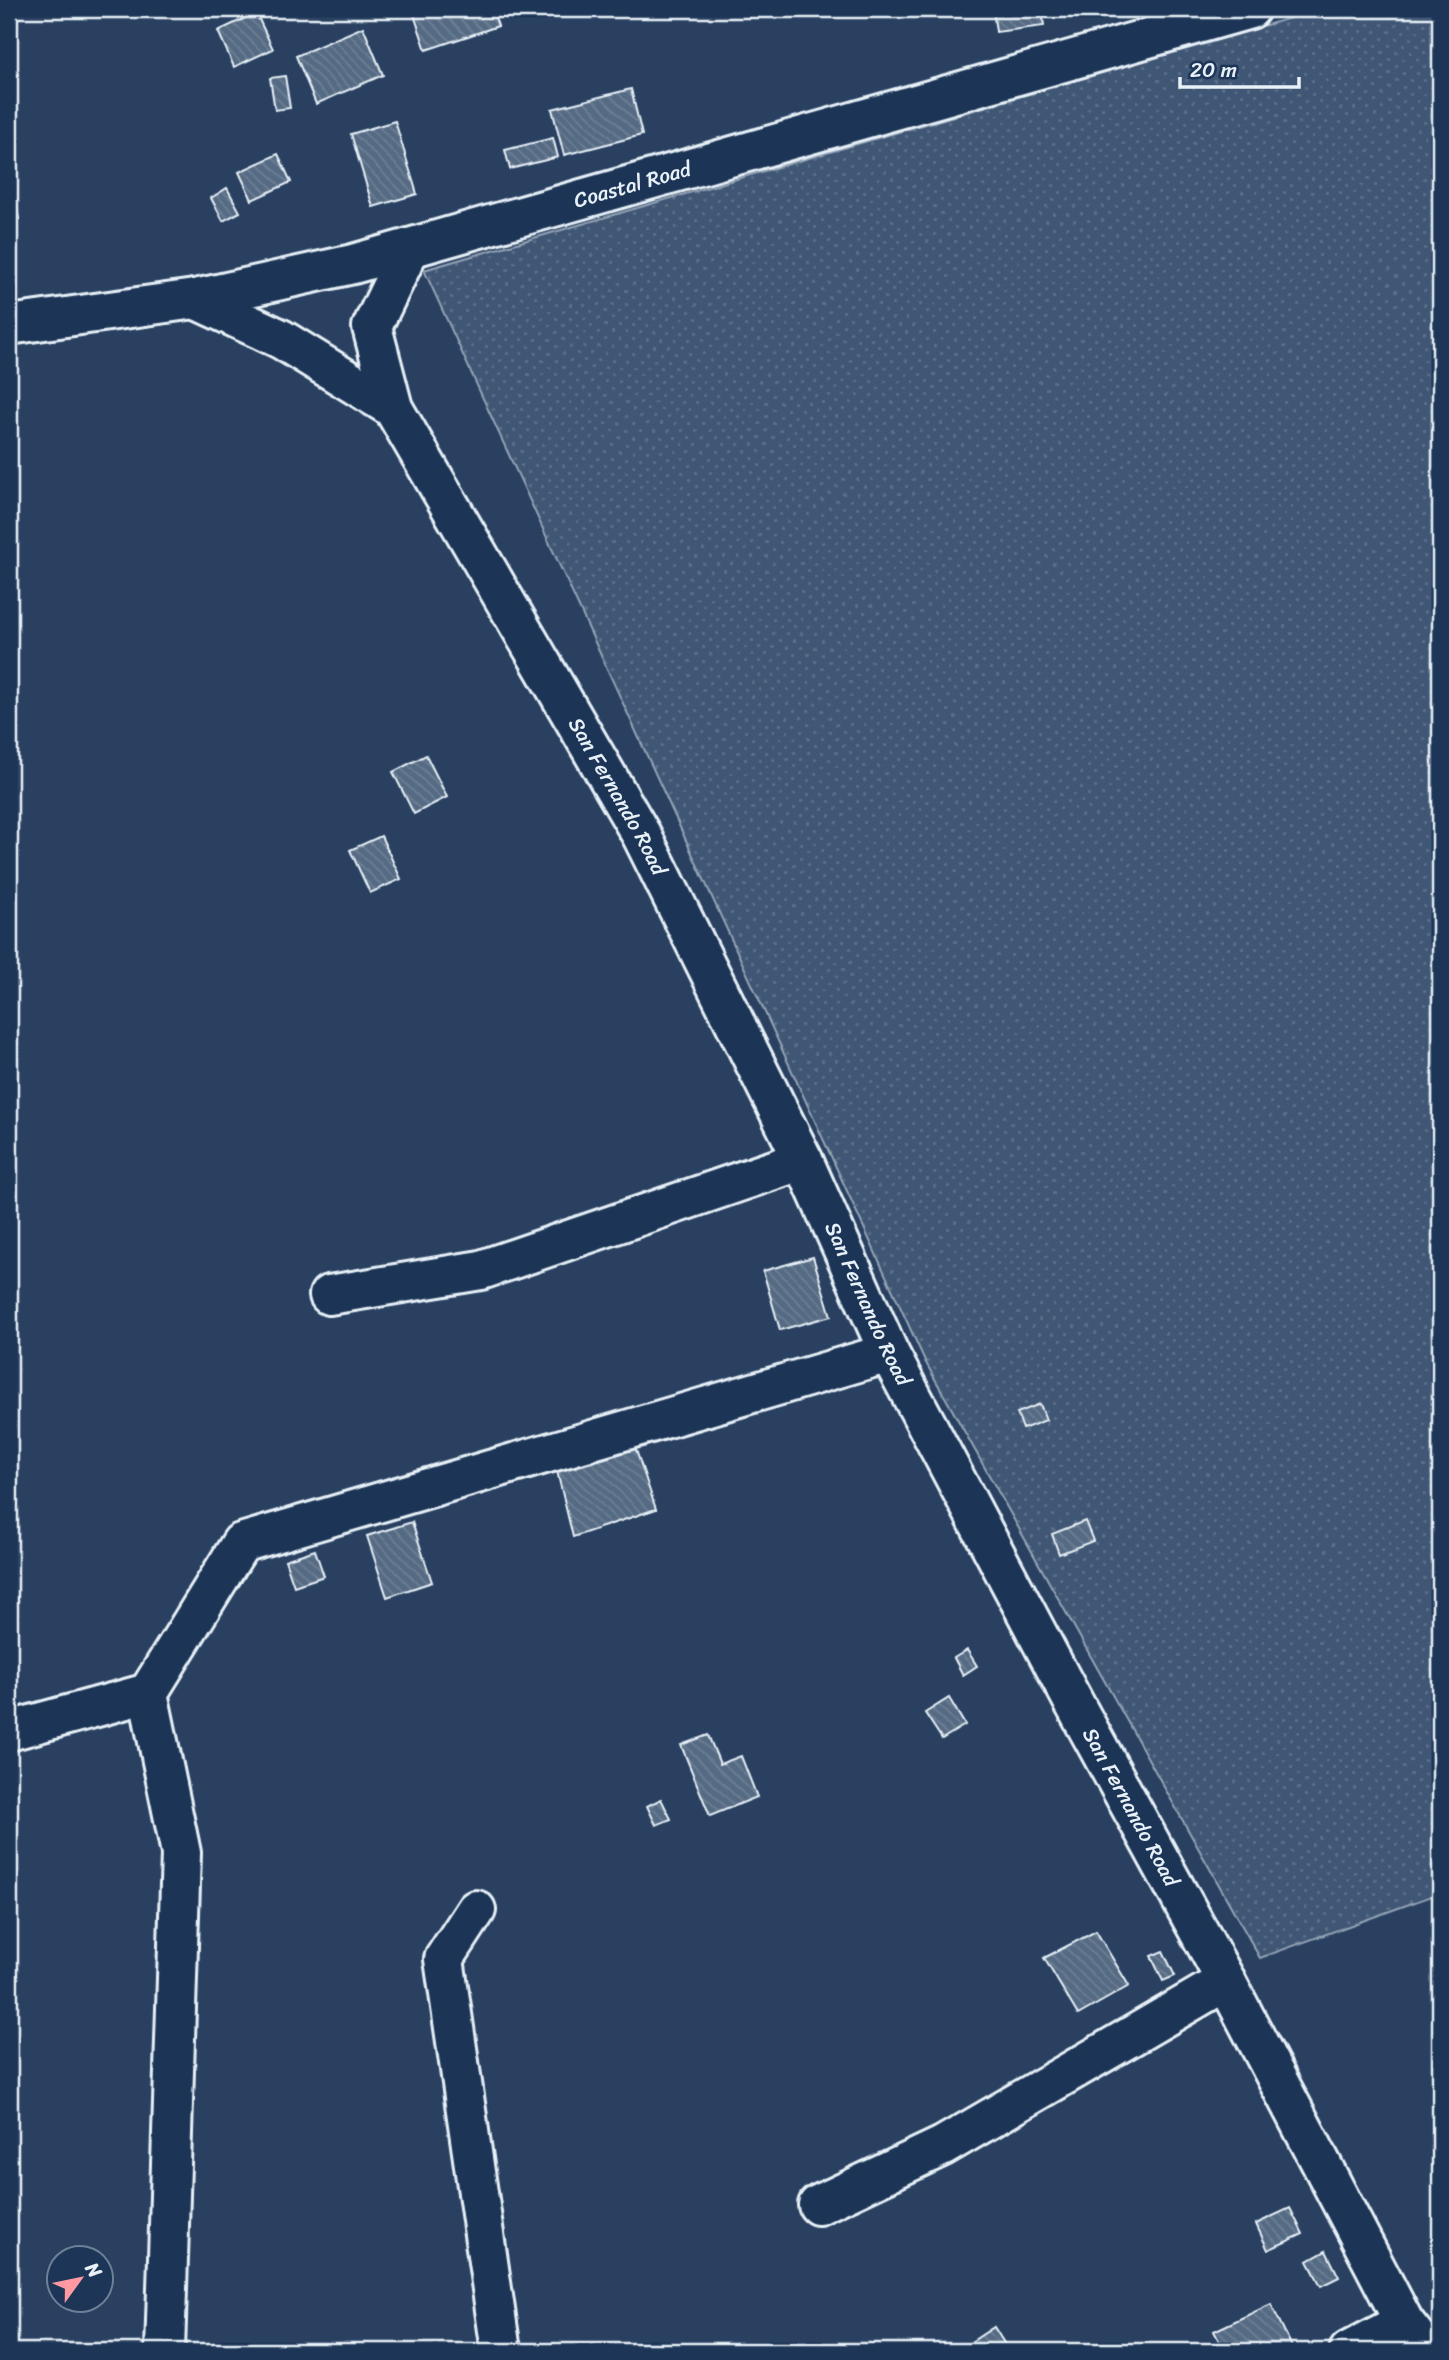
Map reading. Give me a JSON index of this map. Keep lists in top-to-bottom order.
{
  "streets": {
    "street": ["Coastal Road", "San Fernando Road"]
  },
  "crossings": [
    ["Coastal Road", "San Fernando Road"]
  ],
  "scale_bar": "20 m",
  "north": "top right"
}
